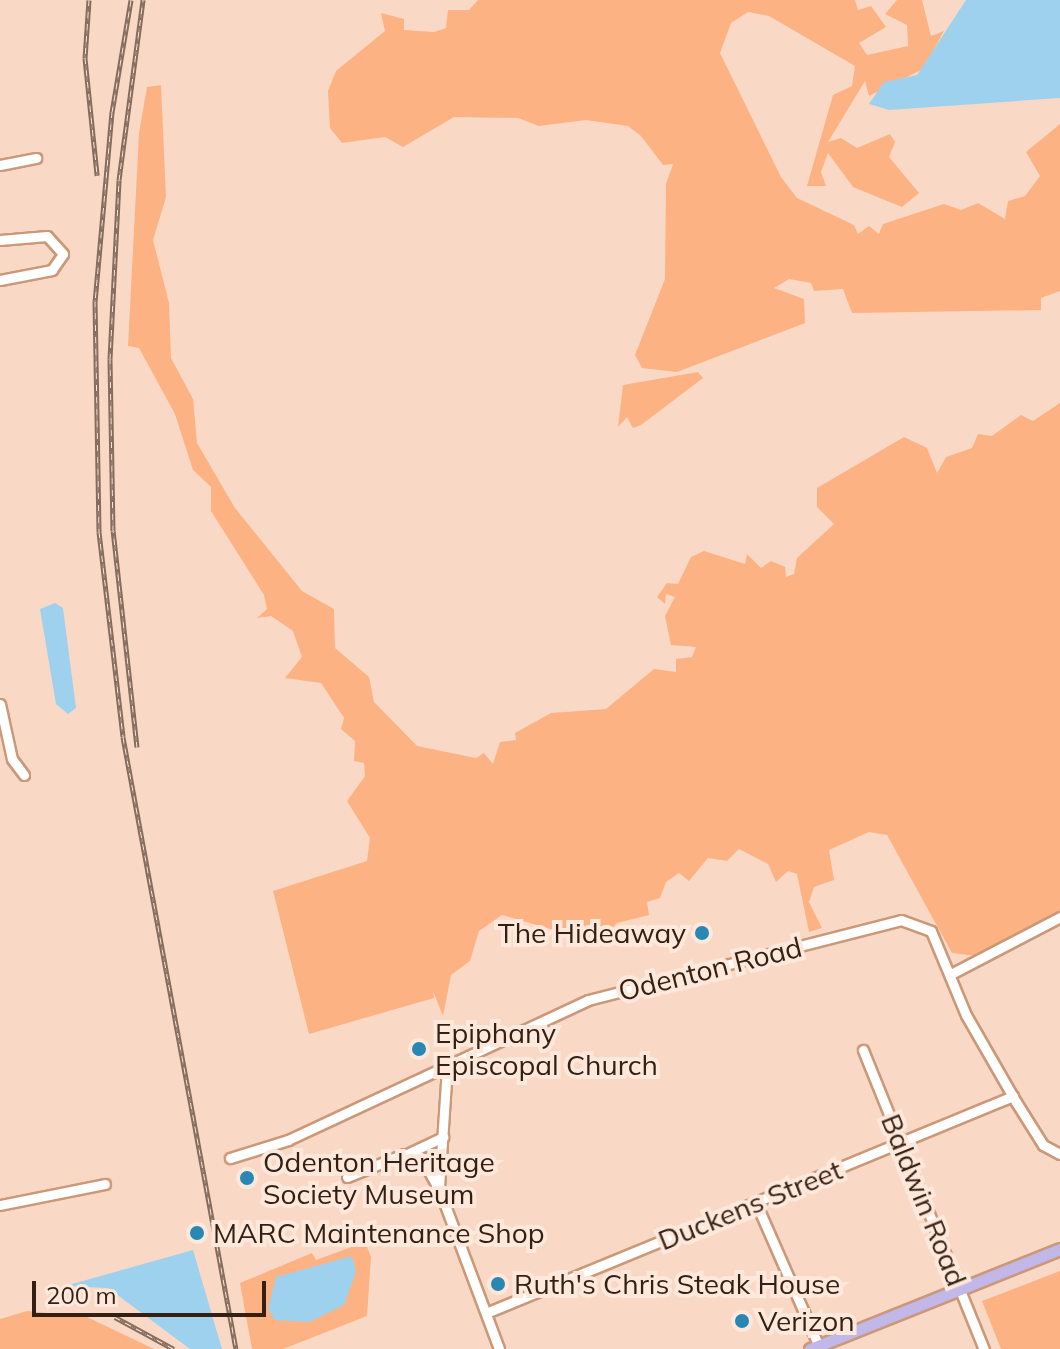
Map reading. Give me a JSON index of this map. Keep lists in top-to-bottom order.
{
  "streets": {
    "street": ["Odenton Road", "Baldwin Road", "Duckens Street"]
  },
  "crossings": [
    ["Odenton Road", "Duckens Street"],
    ["Baldwin Road", "Duckens Street"]
  ],
  "places": [
    "The Hideaway",
    "Epiphany Episcopal Church",
    "Odenton Heritage Society Museum",
    "MARC Maintenance Shop",
    "Ruth's Chris Steak House",
    "Verizon"
  ],
  "scale_bar": "200 m"
}
